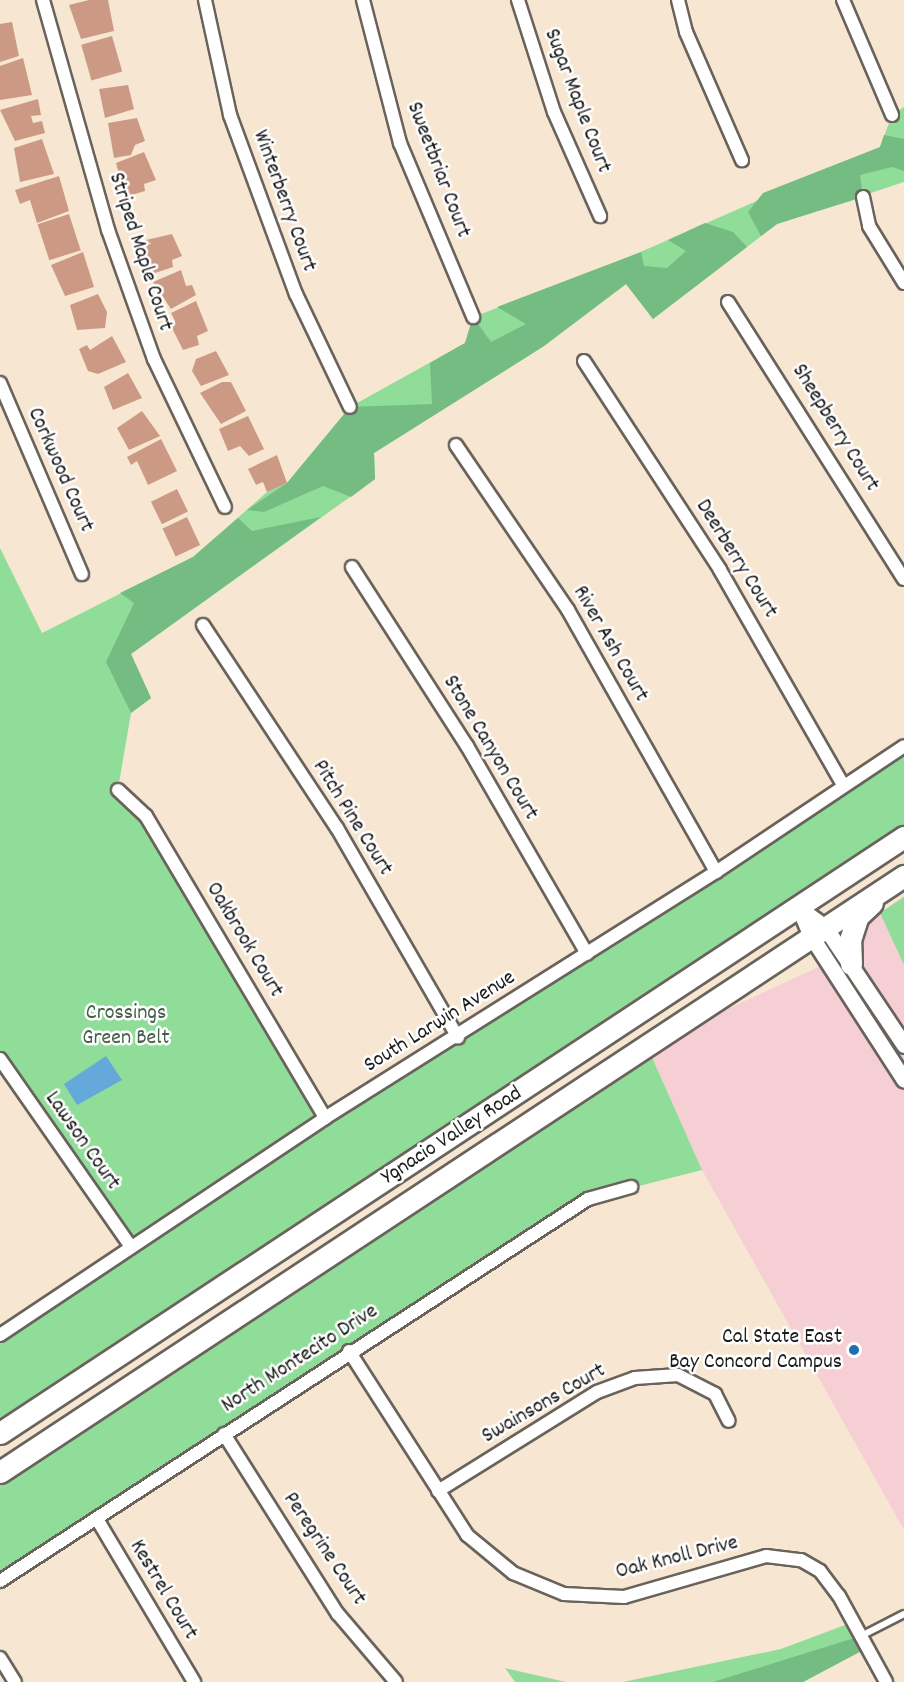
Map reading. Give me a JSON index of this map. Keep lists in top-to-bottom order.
{
  "streets": {
    "highway": ["Ygnacio Valley Road"],
    "street": [
      "Sugar Maple Court",
      "Sweetbriar Court",
      "Winterberry Court",
      "Striped Maple Court",
      "Sheepberry Court",
      "Corkwood Court",
      "Deerberry Court",
      "River Ash Court",
      "Stone Canyon Court",
      "Pitch Pine Court",
      "Oakbrook Court",
      "South Larwin Avenue",
      "Lawson Court",
      "North Montecito Drive",
      "Swainsons Court",
      "Peregrine Court",
      "Oak Knoll Drive",
      "Kestrel Court"
    ]
  },
  "crossings": [
    ["Deerberry Court", "South Larwin Avenue"],
    ["River Ash Court", "South Larwin Avenue"],
    ["Stone Canyon Court", "South Larwin Avenue"],
    ["Pitch Pine Court", "South Larwin Avenue"],
    ["Oakbrook Court", "South Larwin Avenue"],
    ["South Larwin Avenue", "Lawson Court"],
    ["North Montecito Drive", "Peregrine Court"],
    ["North Montecito Drive", "Oak Knoll Drive"],
    ["North Montecito Drive", "Kestrel Court"],
    ["Swainsons Court", "Oak Knoll Drive"]
  ],
  "parks": ["Crossings Green Belt"],
  "places": ["Cal State East Bay Concord Campus"]
}
